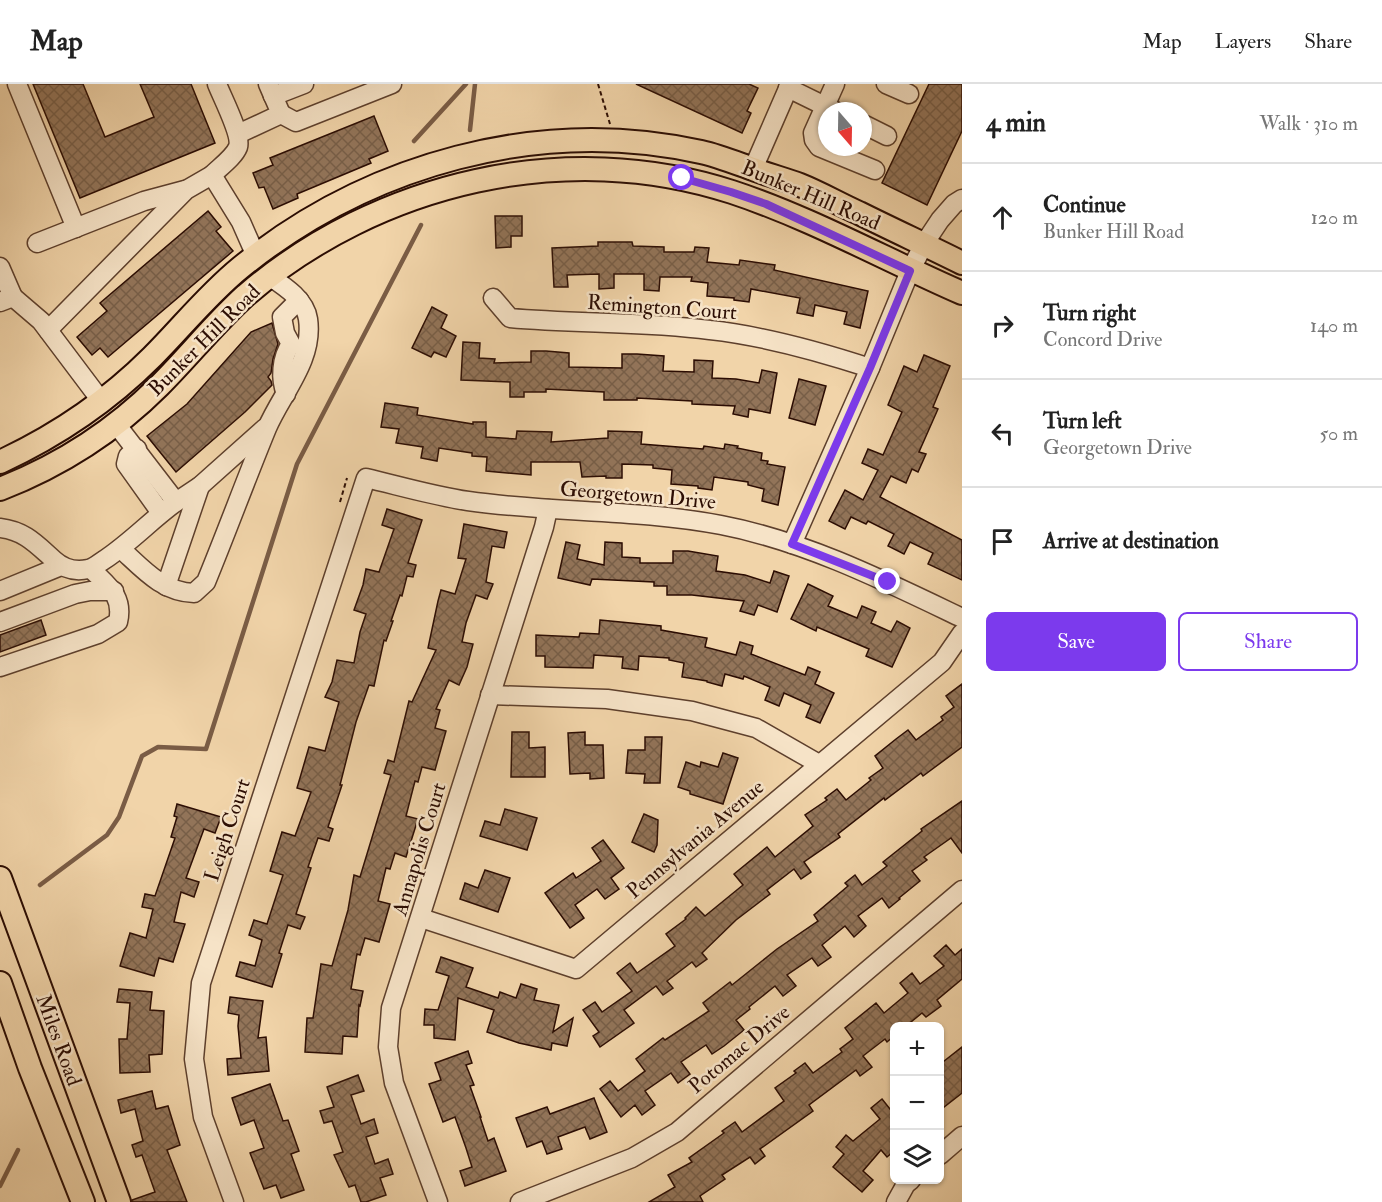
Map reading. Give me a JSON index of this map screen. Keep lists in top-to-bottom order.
{
  "streets": {
    "main road": ["Bunker Hill Road", "Miles Road"],
    "street": [
      "Remington Court",
      "Georgetown Drive",
      "Leigh Court",
      "Pennsylvania Avenue",
      "Annapolis Court",
      "Potomac Drive"
    ]
  },
  "crossings": [
    ["Georgetown Drive", "Leigh Court"],
    ["Georgetown Drive", "Annapolis Court"],
    ["Pennsylvania Avenue", "Annapolis Court"]
  ],
  "north": "bottom",
  "page": {
    "header": "Map",
    "nav": ["Map", "Layers", "Share"],
    "heading": ["4 min", "Walk · 310 m"],
    "list": [
      ["Continue", "Bunker Hill Road", "120 m"],
      ["Turn right", "Concord Drive", "140 m"],
      ["Turn left", "Georgetown Drive", "50 m"],
      "Arrive at destination"
    ],
    "buttons": ["Save", "Share"],
    "map_buttons": ["+", "−"]
  }
}
